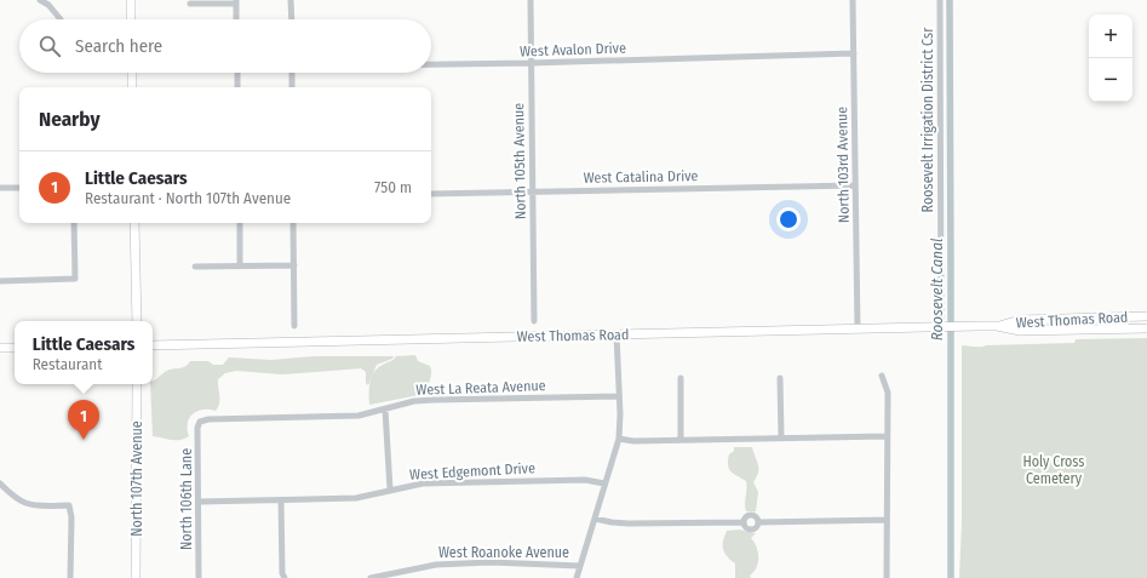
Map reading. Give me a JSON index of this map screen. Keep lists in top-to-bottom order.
{
  "streets": {
    "main road": ["West Thomas Road", "North 107th Avenue"],
    "street": [
      "West Avalon Drive",
      "Roosevelt Irrigation District Csr",
      "North 105th Avenue",
      "North 103rd Avenue",
      "West Catalina Drive",
      "West La Reata Avenue",
      "West Edgemont Drive",
      "North 106th Lane",
      "West Roanoke Avenue"
    ]
  },
  "crossings": [
    ["West Avalon Drive", "North 105th Avenue"],
    ["West Avalon Drive", "North 103rd Avenue"],
    ["Roosevelt Irrigation District Csr", "West Thomas Road"],
    ["North 105th Avenue", "West Catalina Drive"],
    ["North 103rd Avenue", "West Catalina Drive"],
    ["North 103rd Avenue", "West Thomas Road"],
    ["West La Reata Avenue", "North 106th Lane"],
    ["West Edgemont Drive", "North 106th Lane"]
  ],
  "water": ["Roosevelt Canal"],
  "parks": ["Holy Cross Cemetery"],
  "page": {
    "map_buttons": ["+", "−"],
    "search": "Search here",
    "heading": "Nearby",
    "list": [
      {
        "mark": "1",
        "name": "Little Caesars",
        "note": "Restaurant · North 107th Avenue",
        "value": "750 m"
      }
    ],
    "popup": ["Little Caesars", "Restaurant"],
    "pins": "1"
  }
}
